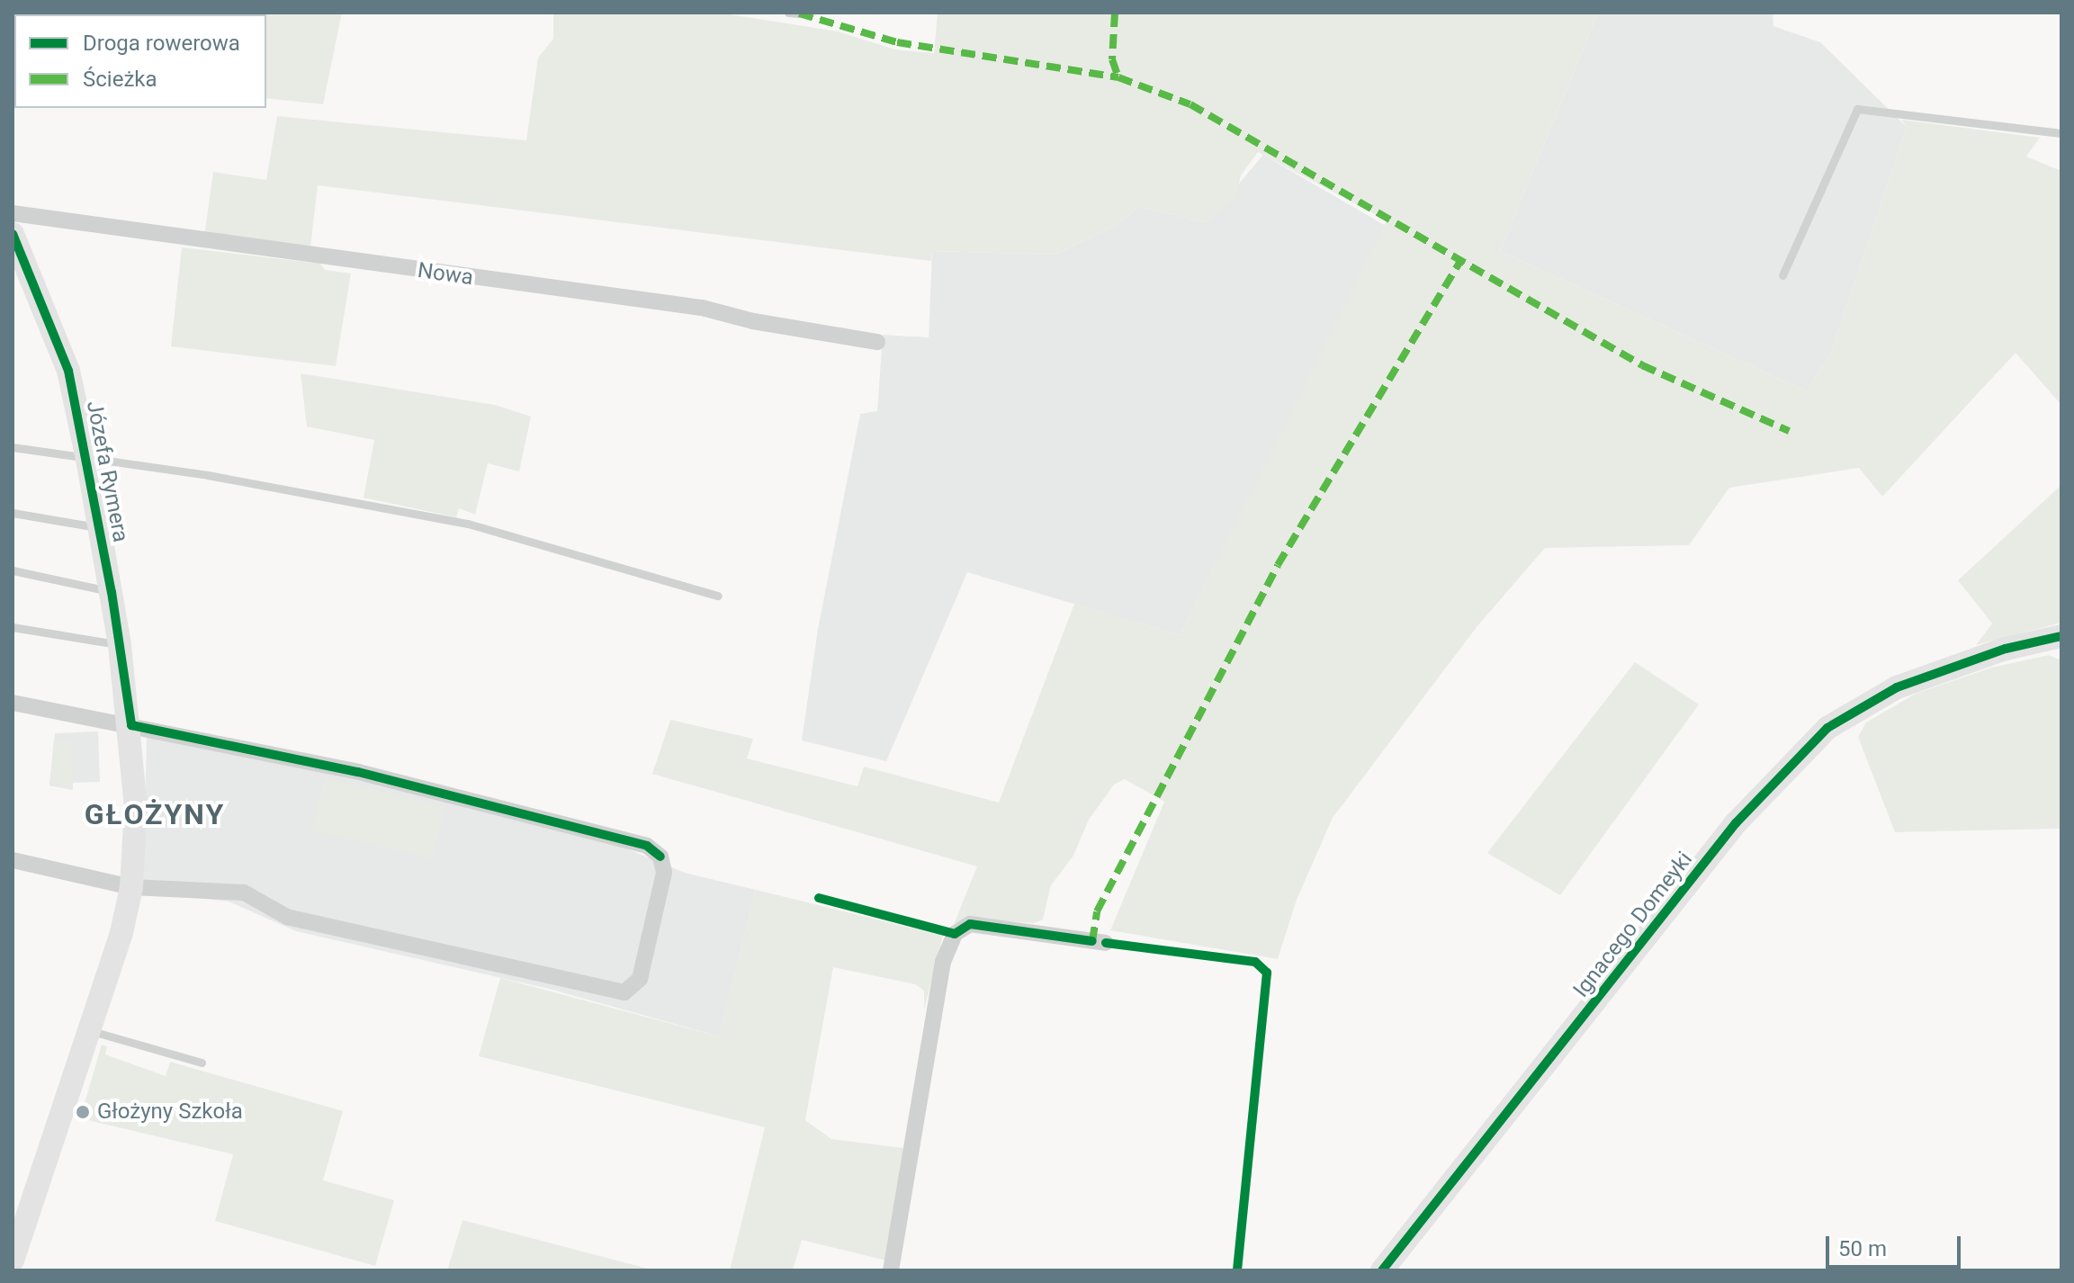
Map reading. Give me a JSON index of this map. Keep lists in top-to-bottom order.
{
  "streets": {
    "street": ["Nowa", "Józefa Rymera", "Ignacego Domeyki"]
  },
  "districts": ["GŁOŻYNY"],
  "places": ["Głożyny Szkoła"],
  "legend": ["Droga rowerowa", "Ścieżka"],
  "scale_bar": "50 m"
}
